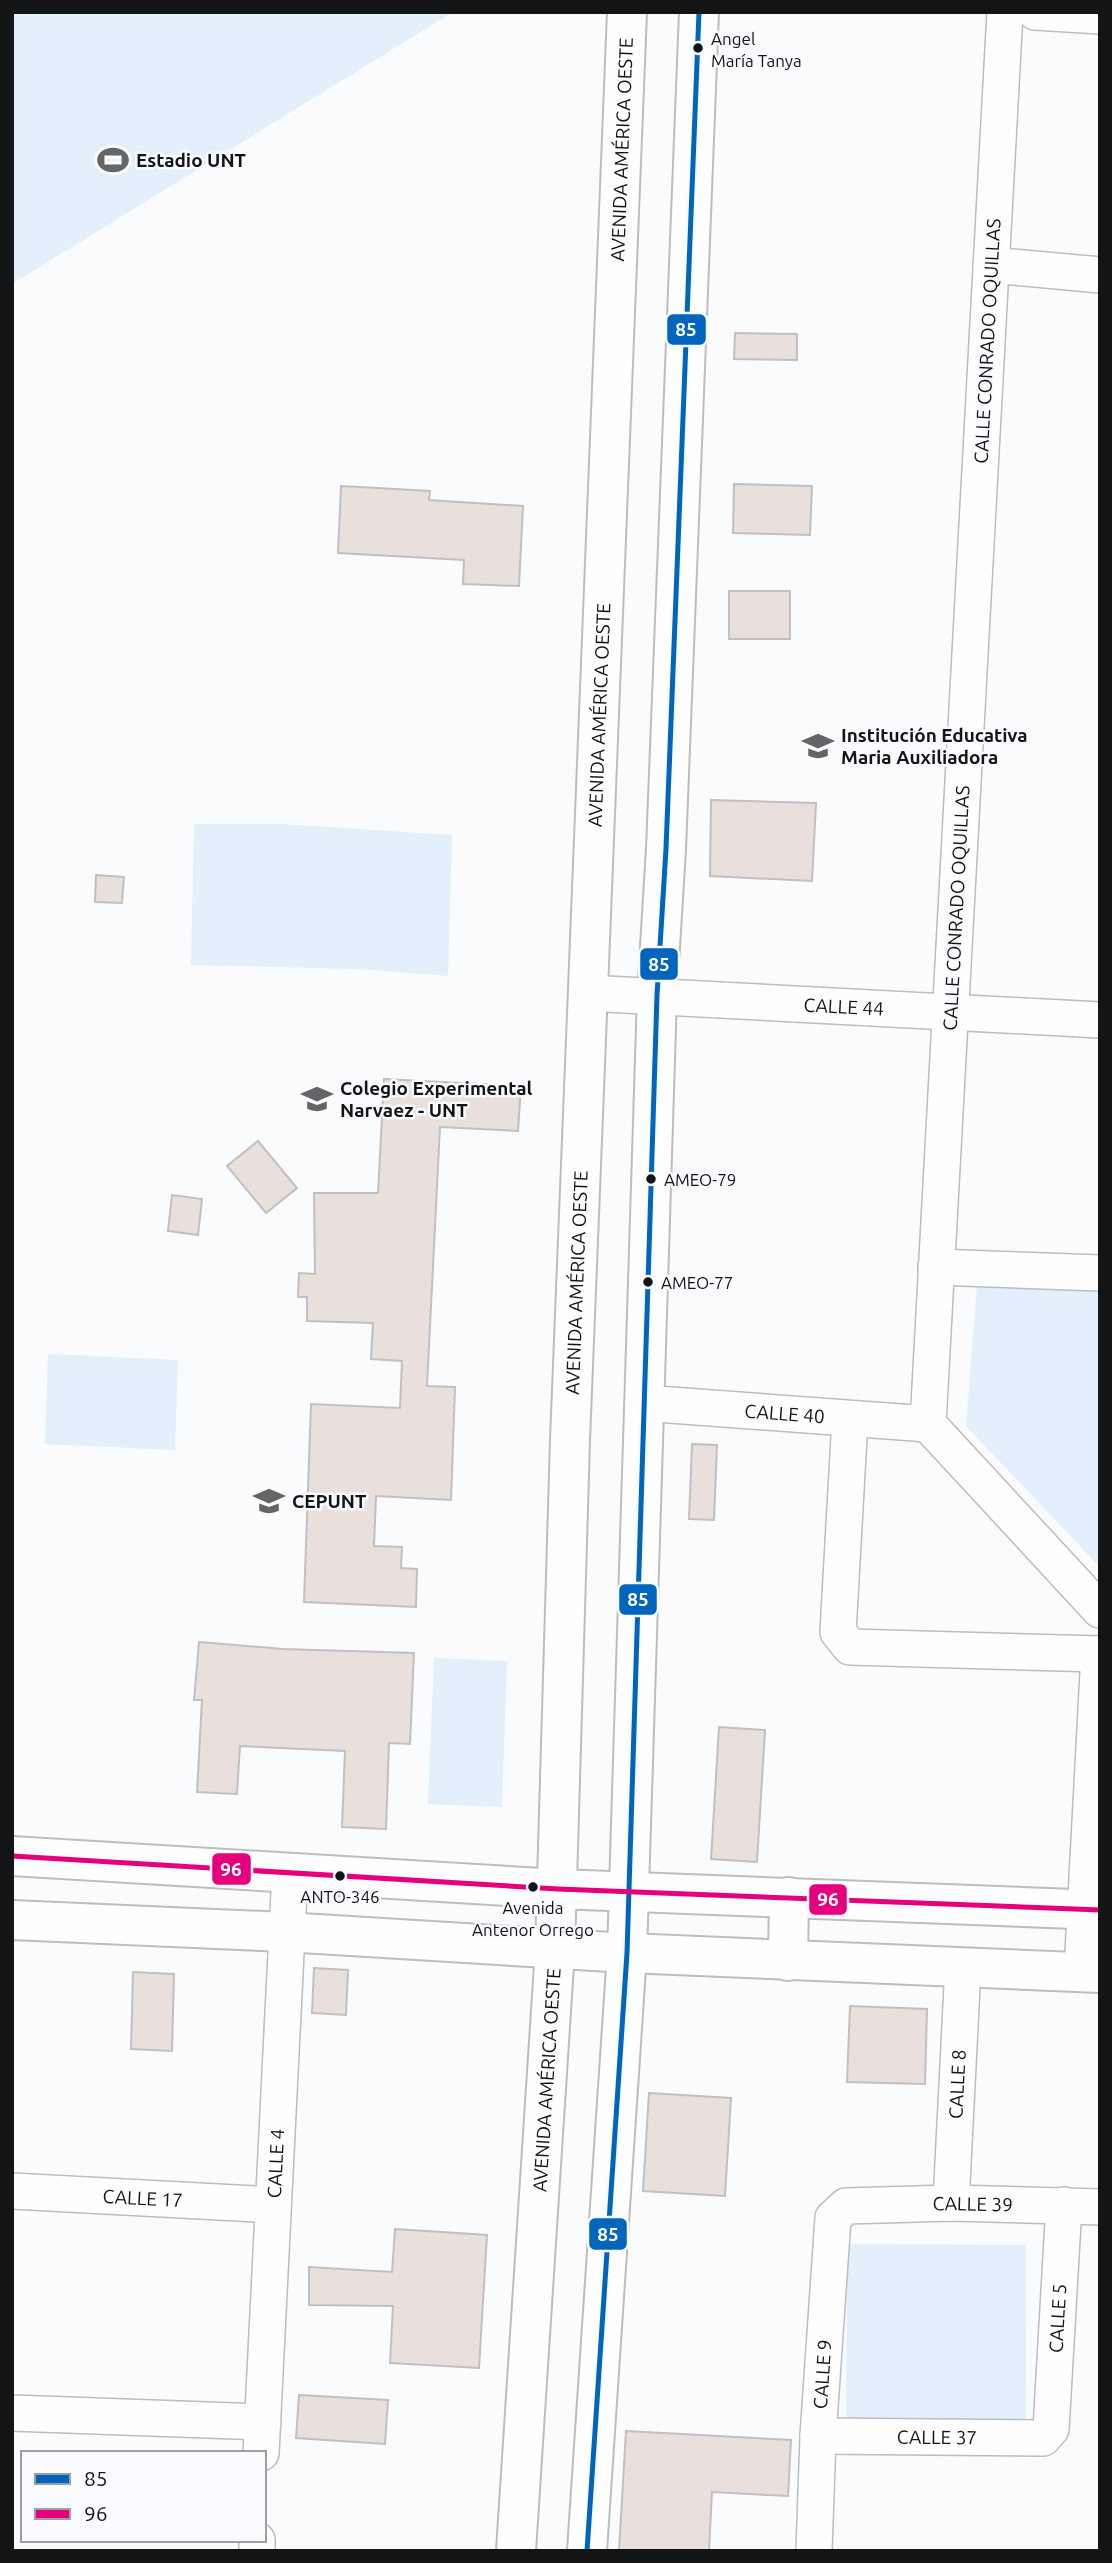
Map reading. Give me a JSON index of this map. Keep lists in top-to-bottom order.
{
  "streets": {
    "main road": ["AVENIDA AMÉRICA OESTE"],
    "street": [
      "CALLE CONRADO OQUILLAS",
      "CALLE 44",
      "CALLE 40",
      "CALLE 8",
      "CALLE 4",
      "CALLE 17",
      "CALLE 39",
      "CALLE 5",
      "CALLE 9",
      "CALLE 37"
    ]
  },
  "crossings": [
    ["AVENIDA AMÉRICA OESTE", "CALLE 44"],
    ["CALLE CONRADO OQUILLAS", "CALLE 44"],
    ["CALLE CONRADO OQUILLAS", "CALLE 40"],
    ["CALLE 8", "CALLE 39"],
    ["CALLE 4", "CALLE 17"],
    ["CALLE 39", "CALLE 5"],
    ["CALLE 39", "CALLE 9"],
    ["CALLE 5", "CALLE 37"],
    ["CALLE 9", "CALLE 37"]
  ],
  "places": {
    "other": [
      "Angel María Tanya",
      "AMEO-79",
      "AMEO-77",
      "ANTO-346",
      "Avenida Antenor Orrego"
    ],
    "sports": ["Estadio UNT"],
    "school or university": ["Institución Educativa Maria Auxiliadora", "Colegio Experimental Narvaez - UNT", "CEPUNT"]
  },
  "lines": ["transit line 85", "transit line 96"],
  "legend": ["85", "96"]
}
